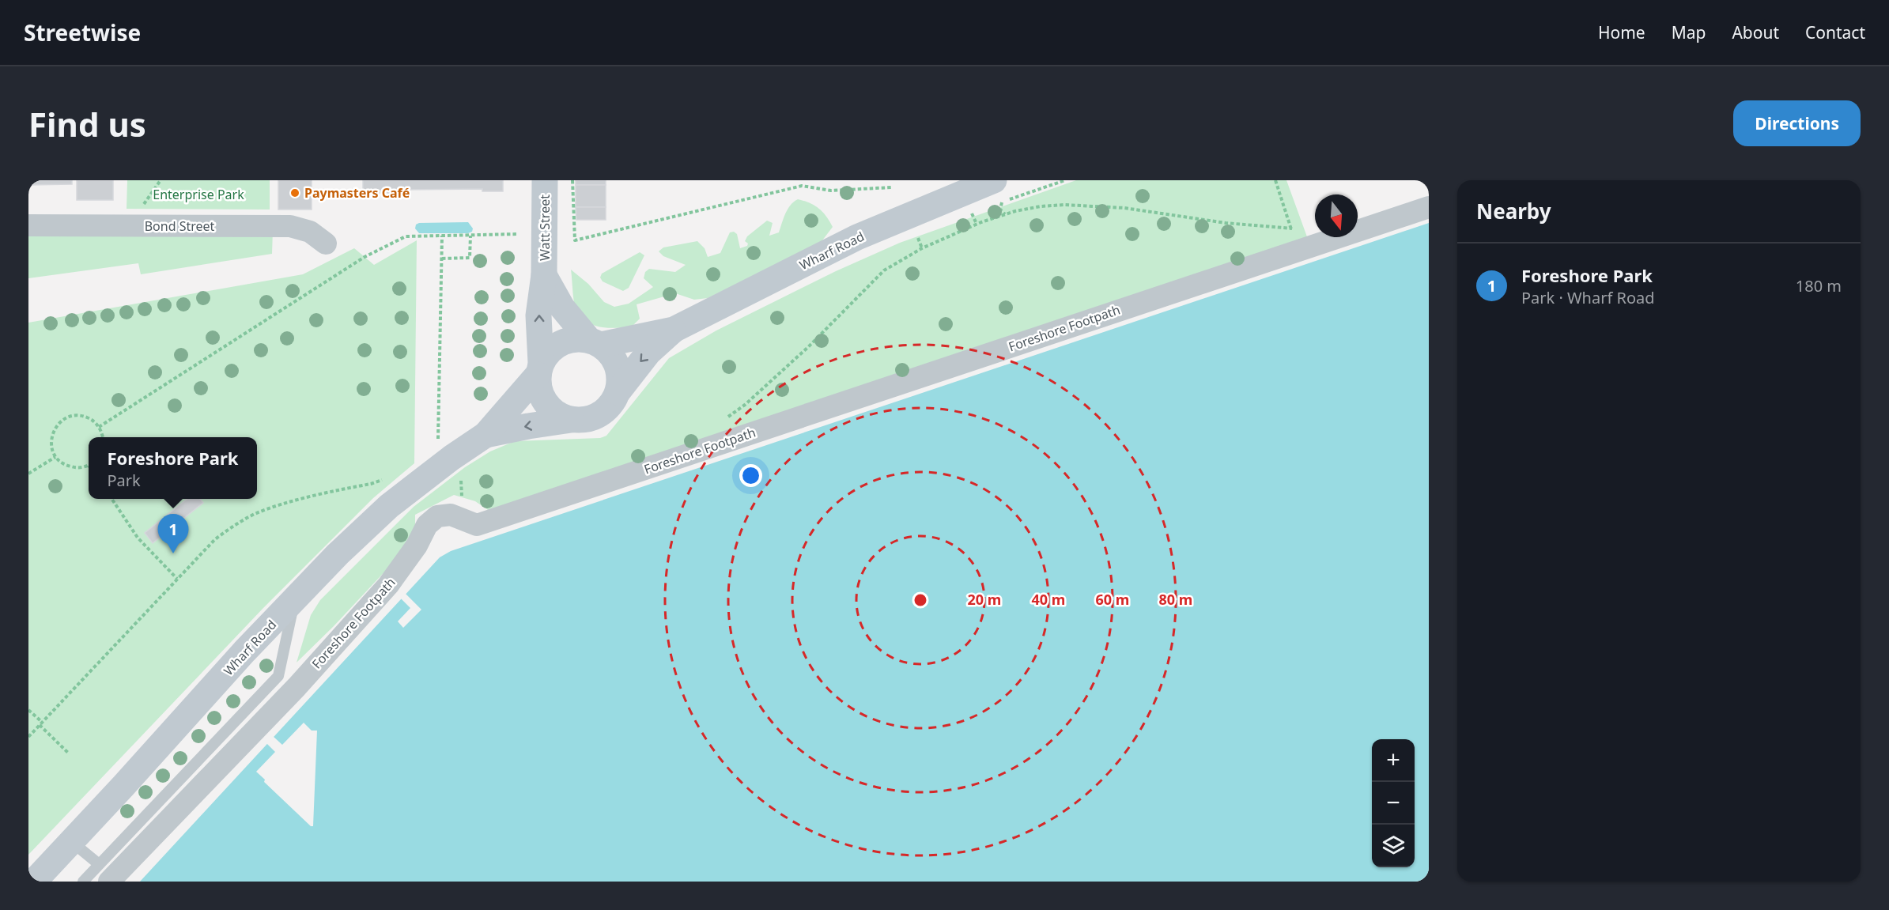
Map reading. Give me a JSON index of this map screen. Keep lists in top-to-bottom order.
{
  "streets": {
    "main road": ["Watt Street", "Wharf Road"],
    "street": ["Bond Street", "Foreshore Footpath"]
  },
  "crossings": [
    ["Watt Street", "Wharf Road"]
  ],
  "parks": ["Enterprise Park"],
  "places": ["Paymasters Café"],
  "north": "bottom",
  "page": {
    "header": "Streetwise",
    "nav": [
      "Home",
      "Map",
      "About",
      "Contact"
    ],
    "buttons": "Directions",
    "title": "Find us",
    "heading": "Nearby",
    "list": [
      {
        "mark": "1",
        "name": "Foreshore Park",
        "note": "Park · Wharf Road",
        "value": "180 m"
      }
    ],
    "popup": ["Foreshore Park", "Park"],
    "pins": "1",
    "map_buttons": ["+", "−"]
  },
  "rings": [
    "20 m",
    "40 m",
    "60 m",
    "80 m"
  ]
}
